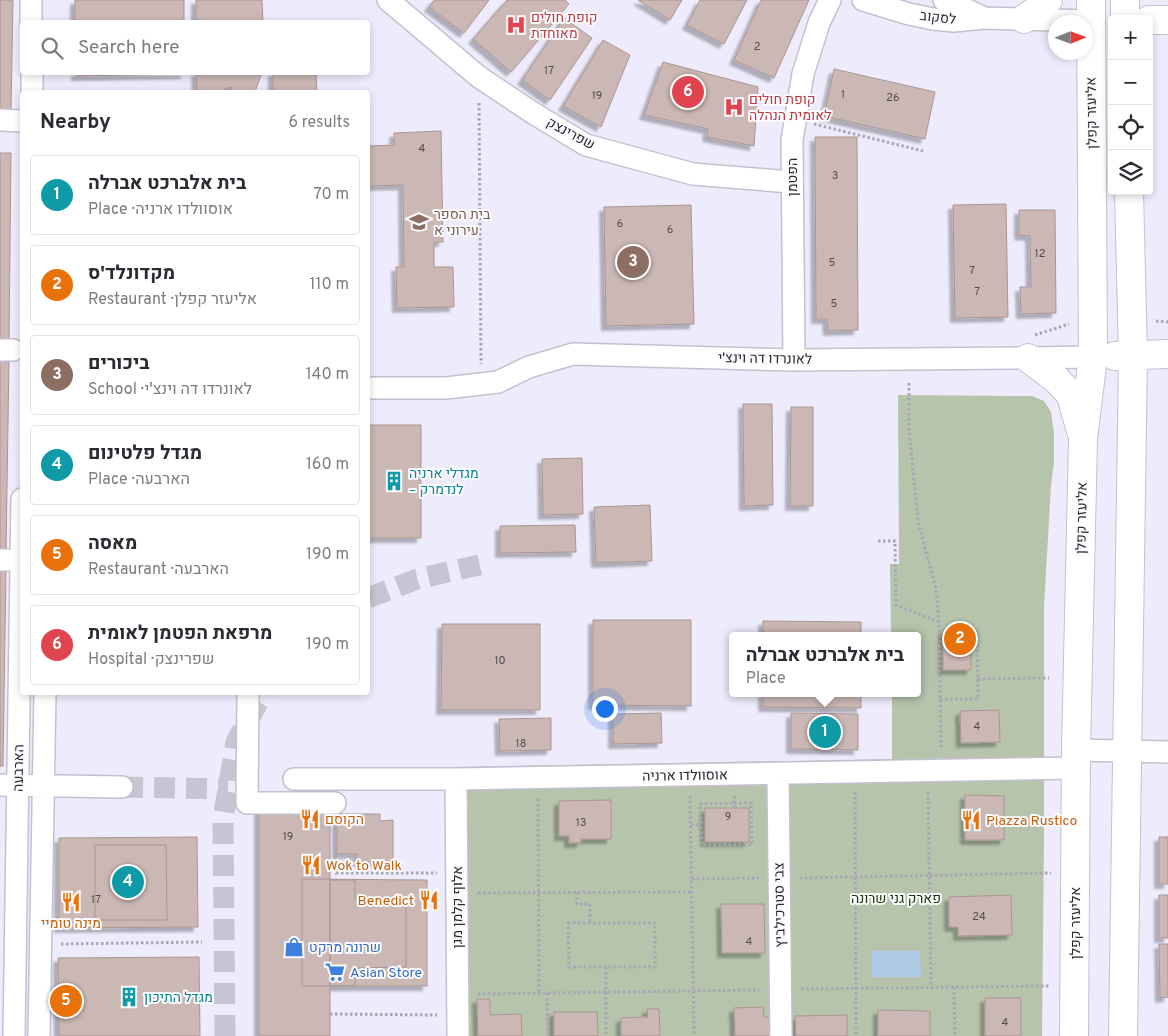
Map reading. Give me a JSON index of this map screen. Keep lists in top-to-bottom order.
{
  "streets": {
    "main road": ["אליעזר קפלן", "לאונרדו דה וינצ'י"],
    "street": [
      "לסקוב",
      "שפרינצק",
      "הפטמן",
      "הארבעה",
      "אוסוולדו ארניה",
      "צבי סטרכילביץ",
      "אלוף קלמן מגן"
    ]
  },
  "crossings": [
    ["לסקוב", "אליעזר קפלן"],
    ["אליעזר קפלן", "לאונרדו דה וינצ'י"],
    ["אליעזר קפלן", "אוסוולדו ארניה"],
    ["שפרינצק", "הפטמן"],
    ["הפטמן", "לאונרדו דה וינצ'י"],
    ["אוסוולדו ארניה", "צבי סטרכילביץ"],
    ["אוסוולדו ארניה", "אלוף קלמן מגן"]
  ],
  "parks": ["פארק גני שרונה"],
  "places": {
    "hospital": ["קופת חולים מאוחדת", "קופת חולים לאומית הנהלה"],
    "school or university": ["בית הספר עירוני א"],
    "building": ["מגדלי ארניה – לנדמרק", "מגדל התיכון"],
    "restaurant": [
      "הקוסם",
      "Piazza Rustico",
      "Wok to Walk",
      "Benedict",
      "מינה טומיי"
    ],
    "shop": ["שרונה מרקט"],
    "supermarket": ["Asian Store"]
  },
  "house_numbers": [
    "2",
    "17",
    "1",
    "19",
    "26",
    "4",
    "3",
    "6",
    "6",
    "12",
    "5",
    "7",
    "7",
    "5",
    "10",
    "4",
    "18",
    "9",
    "13",
    "19",
    "17",
    "24",
    "4",
    "4"
  ],
  "north": "right",
  "page": {
    "map_buttons": ["+", "−"],
    "search": "Search here",
    "pins": [
      "6",
      "3",
      "2",
      "1",
      "4",
      "5"
    ],
    "heading": ["Nearby", "6 results"],
    "list": [
      {
        "mark": "1",
        "name": "בית אלברכט אברלה",
        "note": "Place · אוסוולדו ארניה",
        "value": "70 m"
      },
      {
        "mark": "2",
        "name": "מקדונלד'ס",
        "note": "Restaurant · אליעזר קפלן",
        "value": "110 m"
      },
      {
        "mark": "3",
        "name": "ביכורים",
        "note": "School · לאונרדו דה וינצ'י",
        "value": "140 m"
      },
      {
        "mark": "4",
        "name": "מגדל פלטינום",
        "note": "Place · הארבעה",
        "value": "160 m"
      },
      {
        "mark": "5",
        "name": "מאסה",
        "note": "Restaurant · הארבעה",
        "value": "190 m"
      },
      {
        "mark": "6",
        "name": "מרפאת הפטמן לאומית",
        "note": "Hospital · שפרינצק",
        "value": "190 m"
      }
    ],
    "popup": ["בית אלברכט אברלה", "Place"]
  }
}
